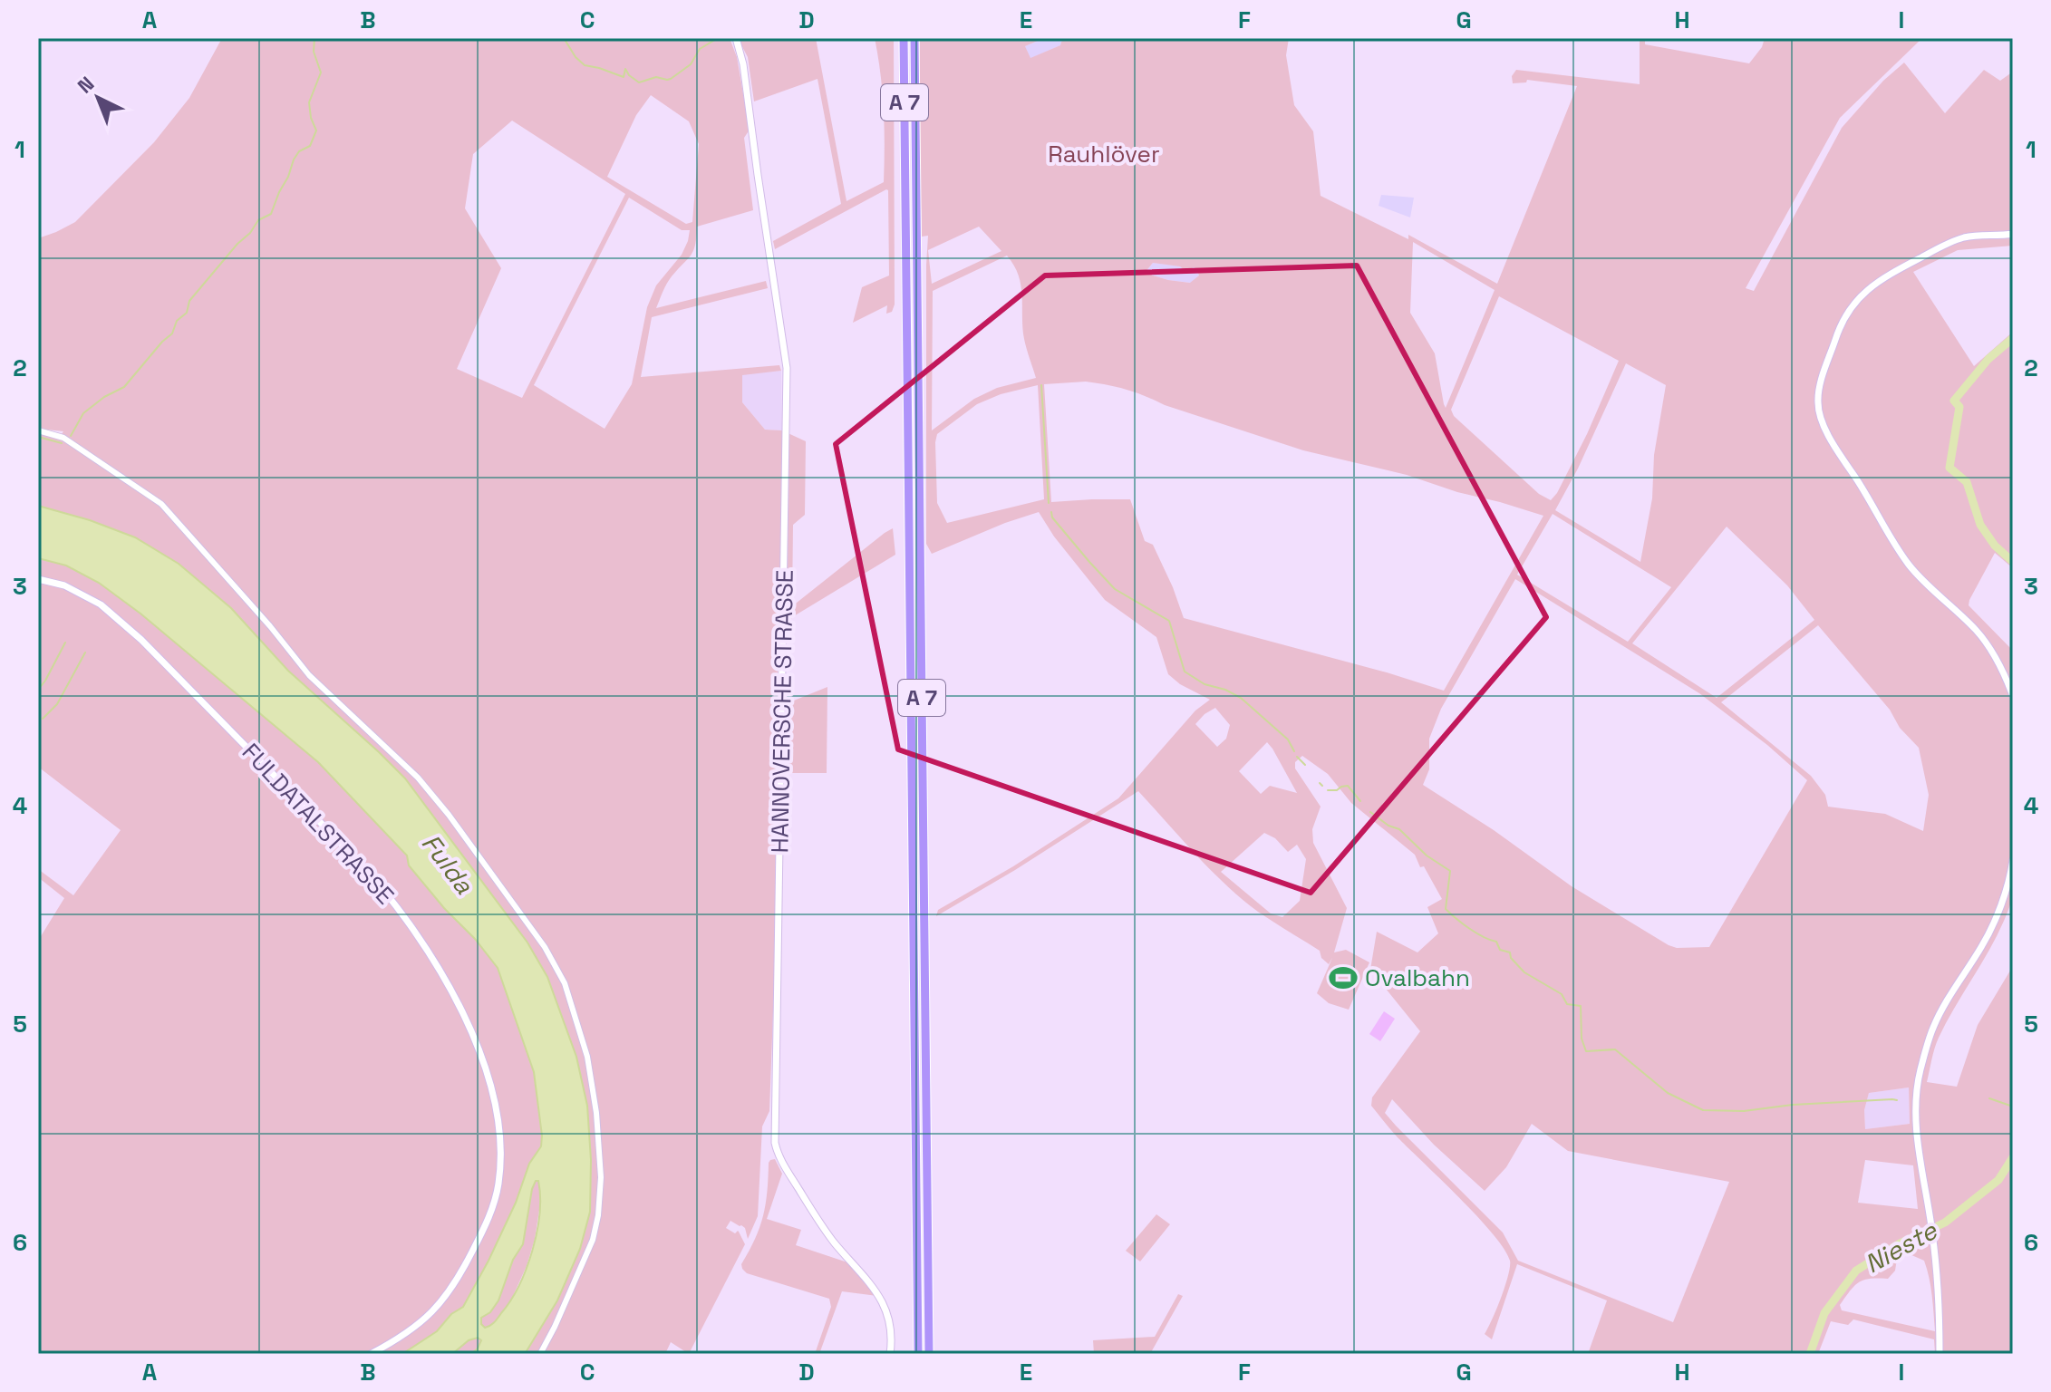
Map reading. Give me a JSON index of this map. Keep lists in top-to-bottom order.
{
  "streets": {
    "highway": ["A 7"],
    "main road": ["HANNOVERSCHE STRASSE", "FULDATALSTRASSE"]
  },
  "water": ["Fulda", "Nieste"],
  "parks": ["Rauhlöver"],
  "places": {
    "sports": ["Ovalbahn"]
  },
  "north": "top left",
  "grid": {
    "columns": [
      "A",
      "B",
      "C",
      "D",
      "E",
      "F",
      "G",
      "H",
      "I"
    ],
    "rows": [
      "1",
      "2",
      "3",
      "4",
      "5",
      "6"
    ]
  }
}
